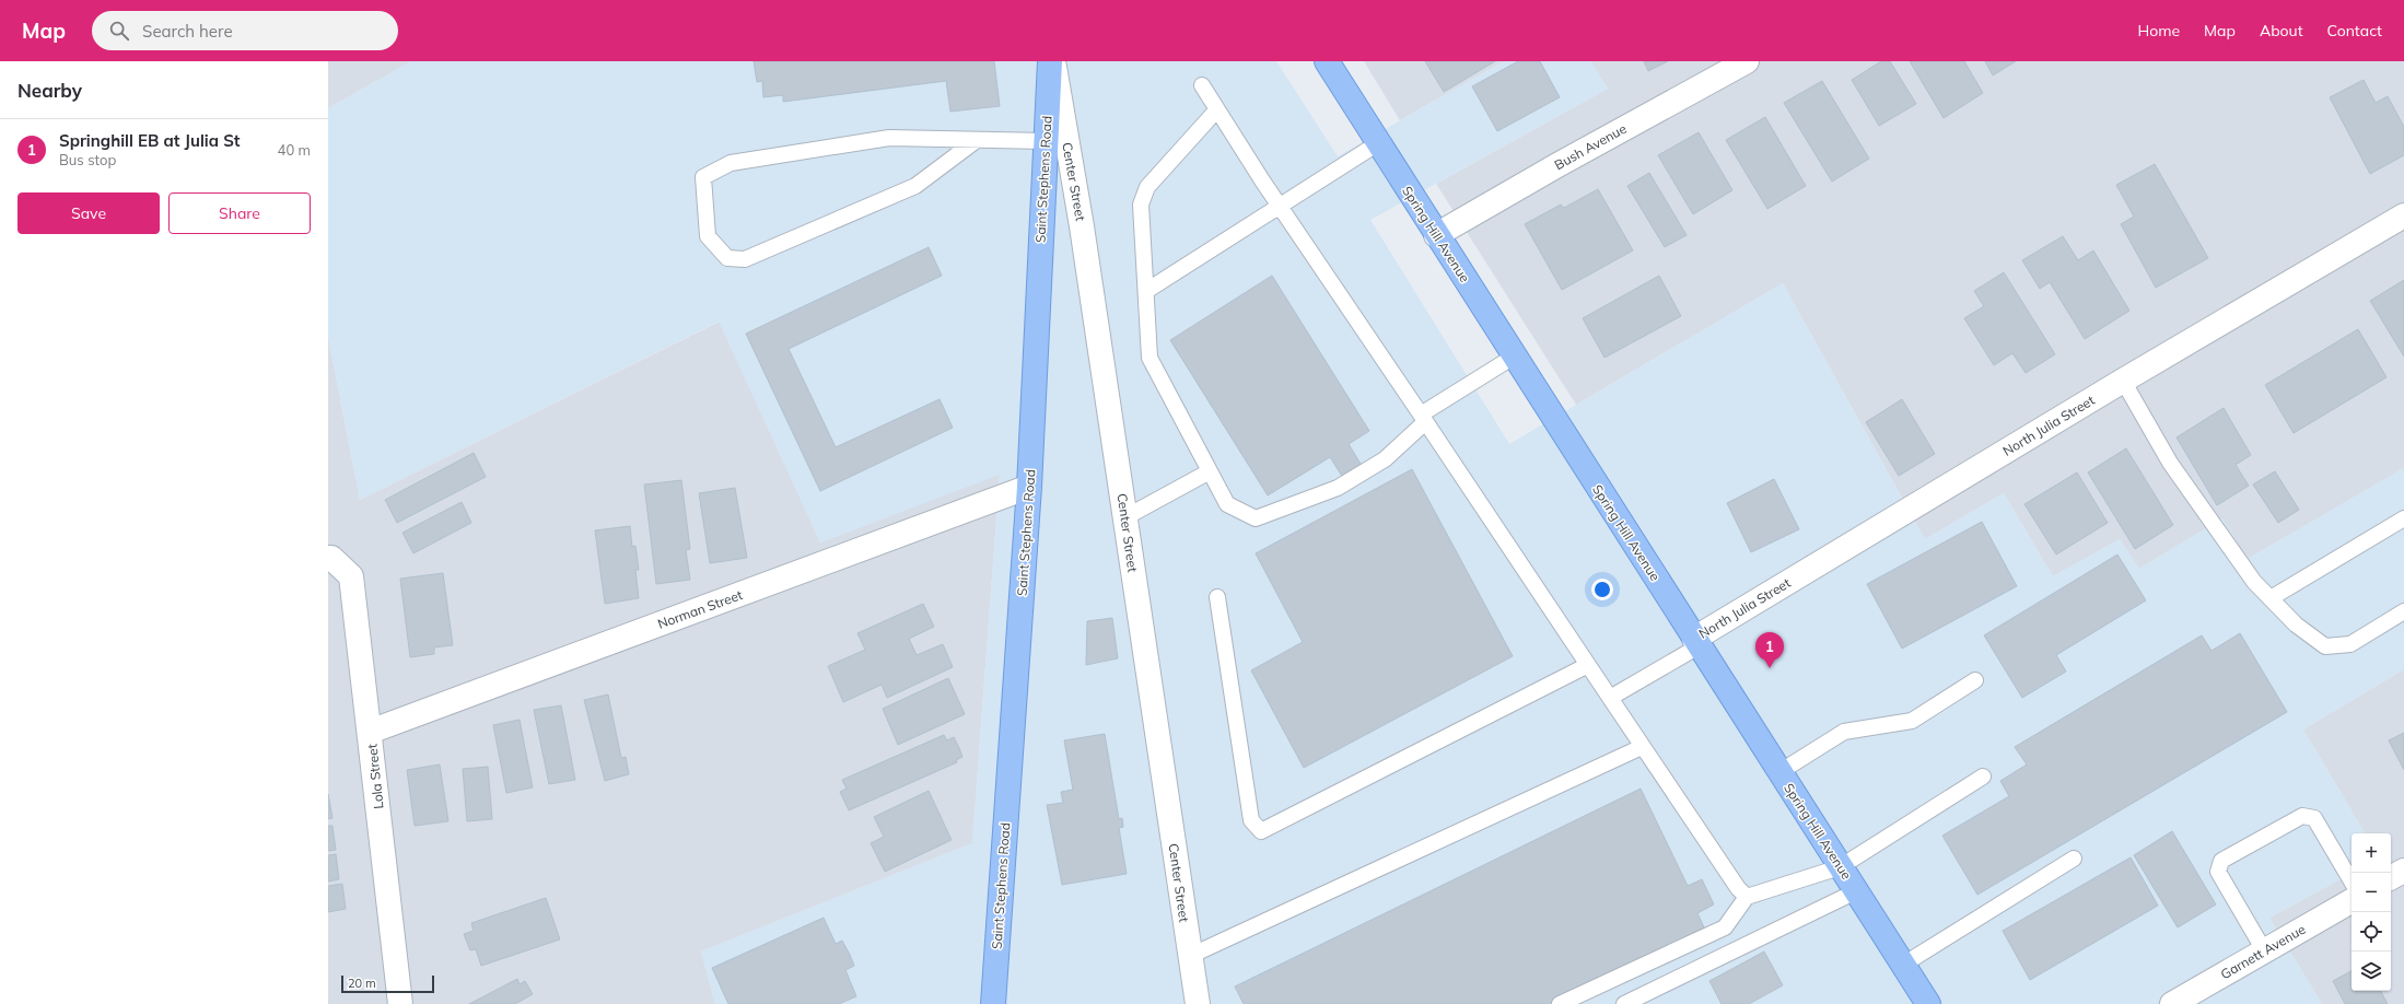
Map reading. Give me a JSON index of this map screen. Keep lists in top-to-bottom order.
{
  "streets": {
    "main road": ["Saint Stephens Road", "Spring Hill Avenue"],
    "street": [
      "Bush Avenue",
      "Center Street",
      "North Julia Street",
      "Norman Street",
      "Lola Street",
      "Garnett Avenue"
    ]
  },
  "crossings": [
    ["Bush Avenue", "Spring Hill Avenue"],
    ["Saint Stephens Road", "Norman Street"],
    ["Spring Hill Avenue", "North Julia Street"],
    ["Norman Street", "Lola Street"]
  ],
  "scale_bar": "20 m",
  "page": {
    "header": "Map",
    "search": "Search here",
    "nav": [
      "Home",
      "Map",
      "About",
      "Contact"
    ],
    "heading": "Nearby",
    "list": [
      {
        "mark": "1",
        "name": "Springhill EB at Julia St",
        "note": "Bus stop",
        "value": "40 m"
      }
    ],
    "buttons": ["Save", "Share"],
    "pins": "1",
    "map_buttons": ["+", "−"],
    "scale": "20 m"
  }
}
